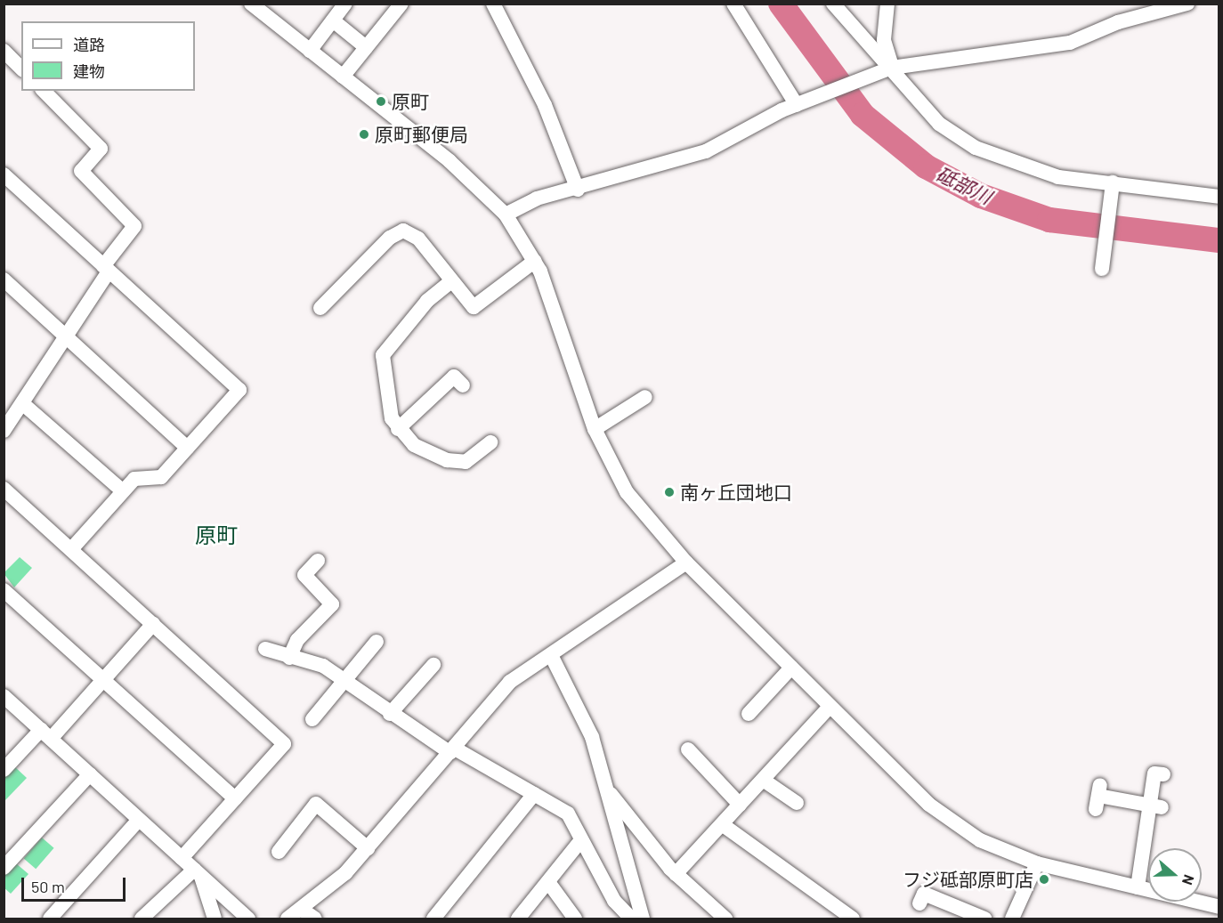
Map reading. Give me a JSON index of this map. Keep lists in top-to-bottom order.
{
  "districts": ["原町"],
  "water": ["砥部川"],
  "places": [
    "原町",
    "原町郵便局",
    "南ヶ丘団地口",
    "フジ砥部原町店"
  ],
  "legend": ["道路", "建物"],
  "scale_bar": "50 m",
  "north": "right"
}
